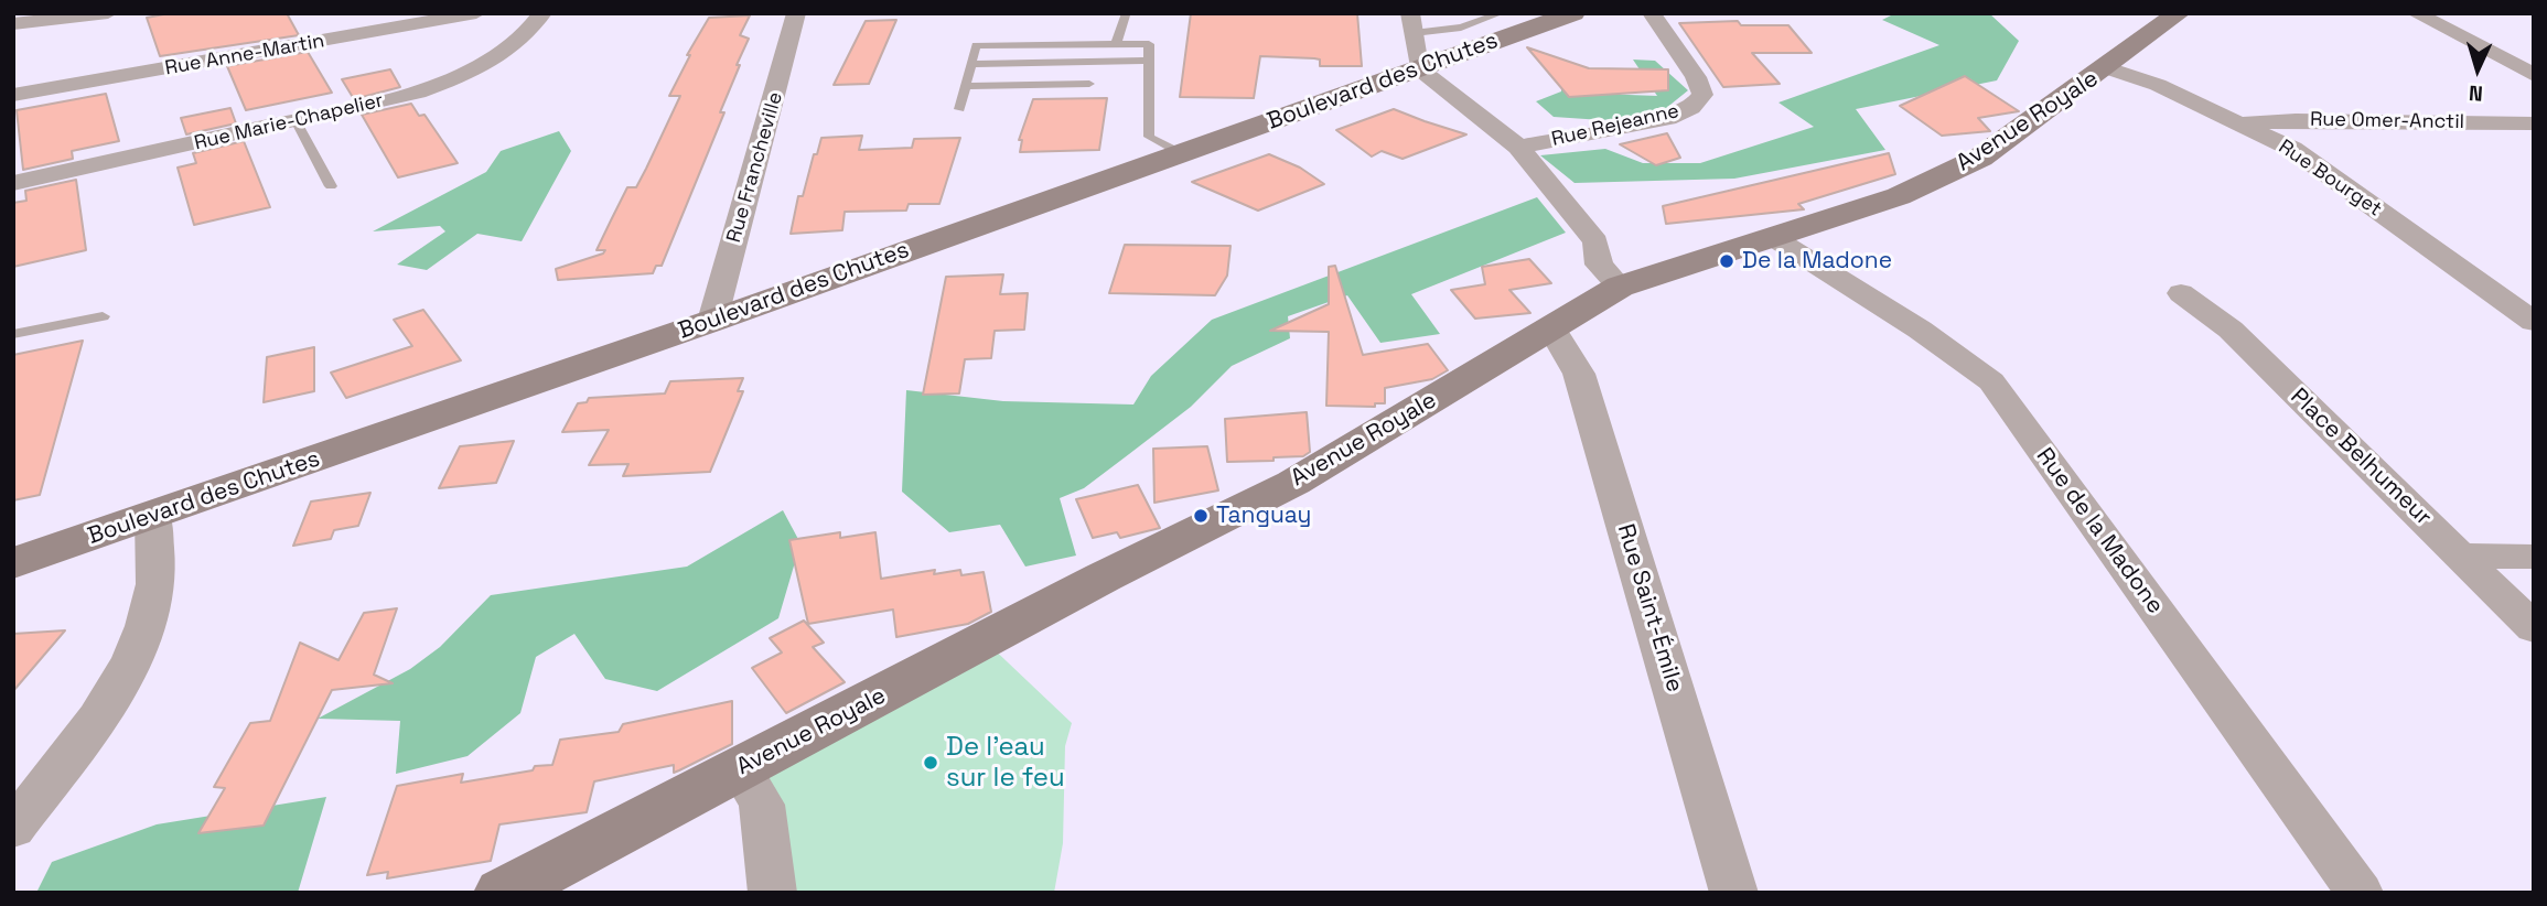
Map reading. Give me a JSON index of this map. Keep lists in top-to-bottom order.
{
  "streets": {
    "main road": ["Boulevard des Chutes", "Avenue Royale"],
    "street": [
      "Rue Anne-Martin",
      "Rue Omer-Anctil",
      "Rue Marie-Chapelier",
      "Rue Rejeanne",
      "Rue Francheville",
      "Rue Bourget",
      "Place Belhumeur",
      "Rue de la Madone",
      "Rue Saint-Émile"
    ]
  },
  "crossings": [
    ["Boulevard des Chutes", "Rue Francheville"],
    ["Avenue Royale", "Rue Bourget"],
    ["Avenue Royale", "Rue de la Madone"],
    ["Avenue Royale", "Rue Saint-Émile"],
    ["Rue Omer-Anctil", "Rue Bourget"]
  ],
  "places": ["De la Madone", "Tanguay", "De l’eau sur le feu"],
  "north": "bottom"
}
